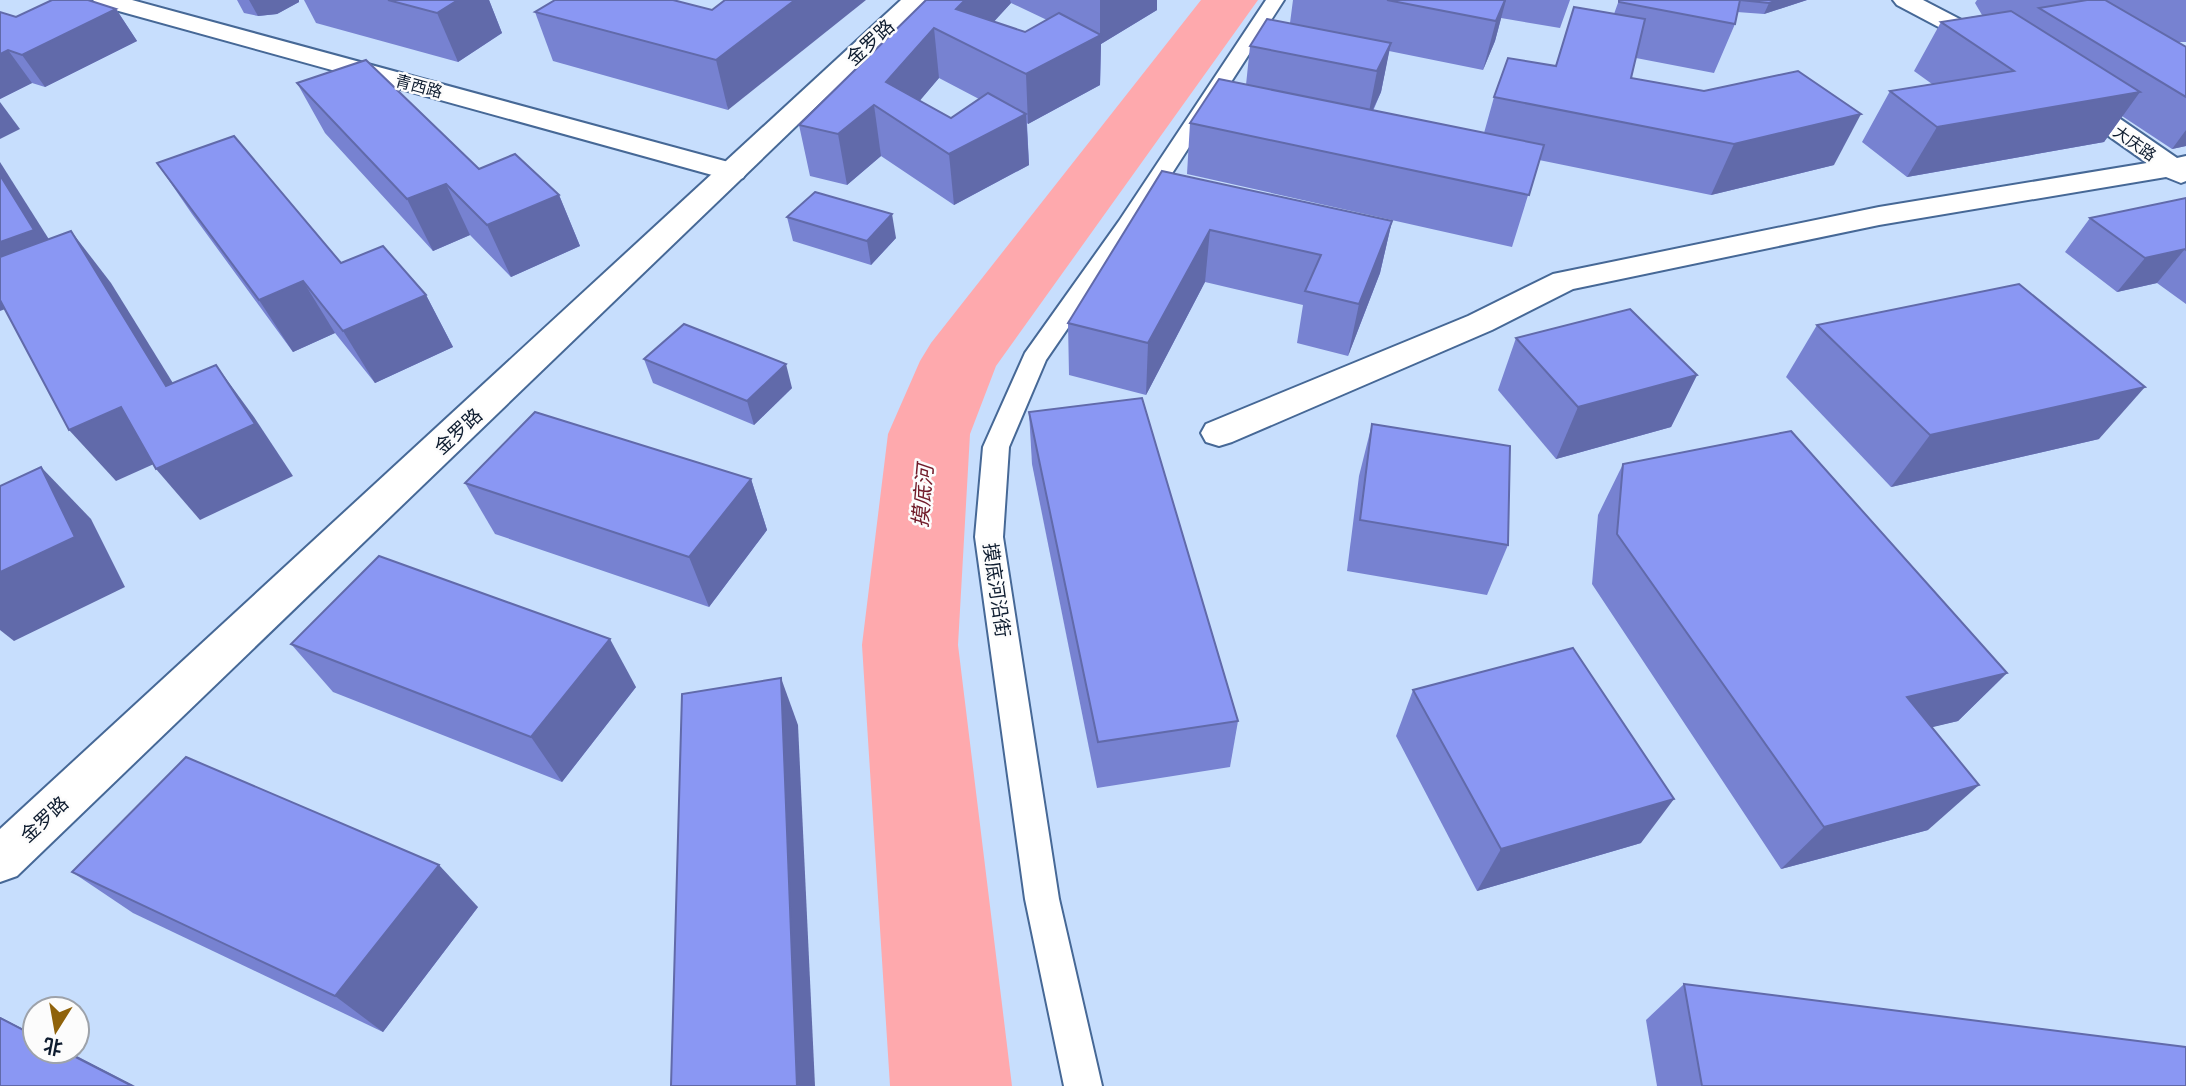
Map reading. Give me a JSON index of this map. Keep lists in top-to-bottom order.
{
  "streets": {
    "street": ["金罗路", "青西路", "大庆路"],
    "lane": ["摸底河沿街"]
  },
  "crossings": [
    ["金罗路", "青西路"]
  ],
  "water": ["摸底河"],
  "north": "bottom"
}
